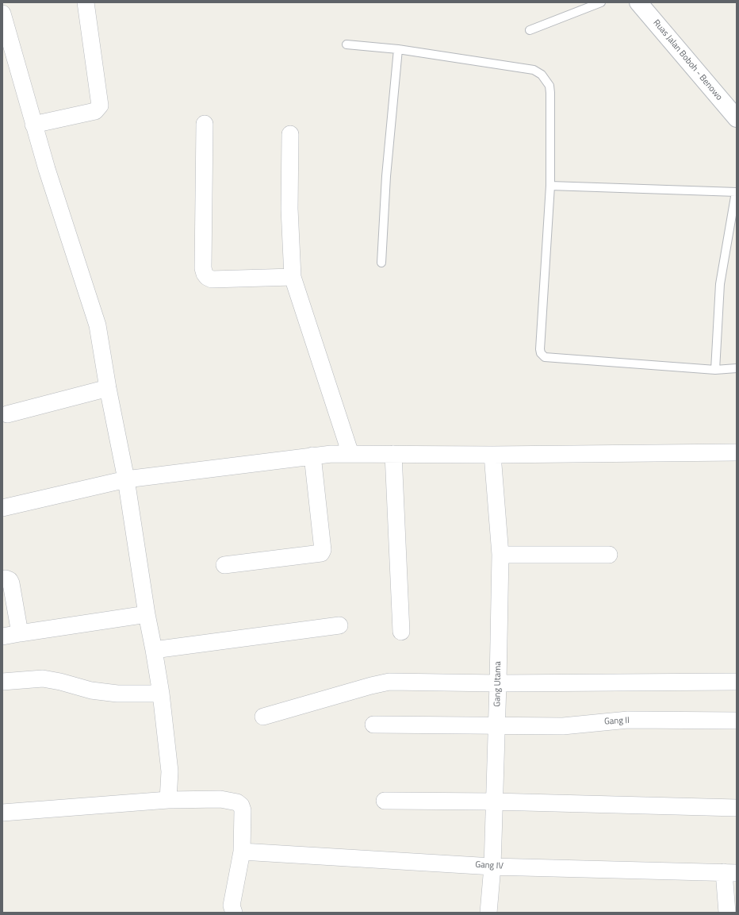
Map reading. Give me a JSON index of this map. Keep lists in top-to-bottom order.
{
  "streets": {
    "main road": ["Ruas Jalan Boboh - Benowo"],
    "street": ["Gang Utama", "Gang II", "Gang IV"]
  },
  "crossings": [
    ["Gang Utama", "Gang II"],
    ["Gang Utama", "Gang IV"]
  ]
}
